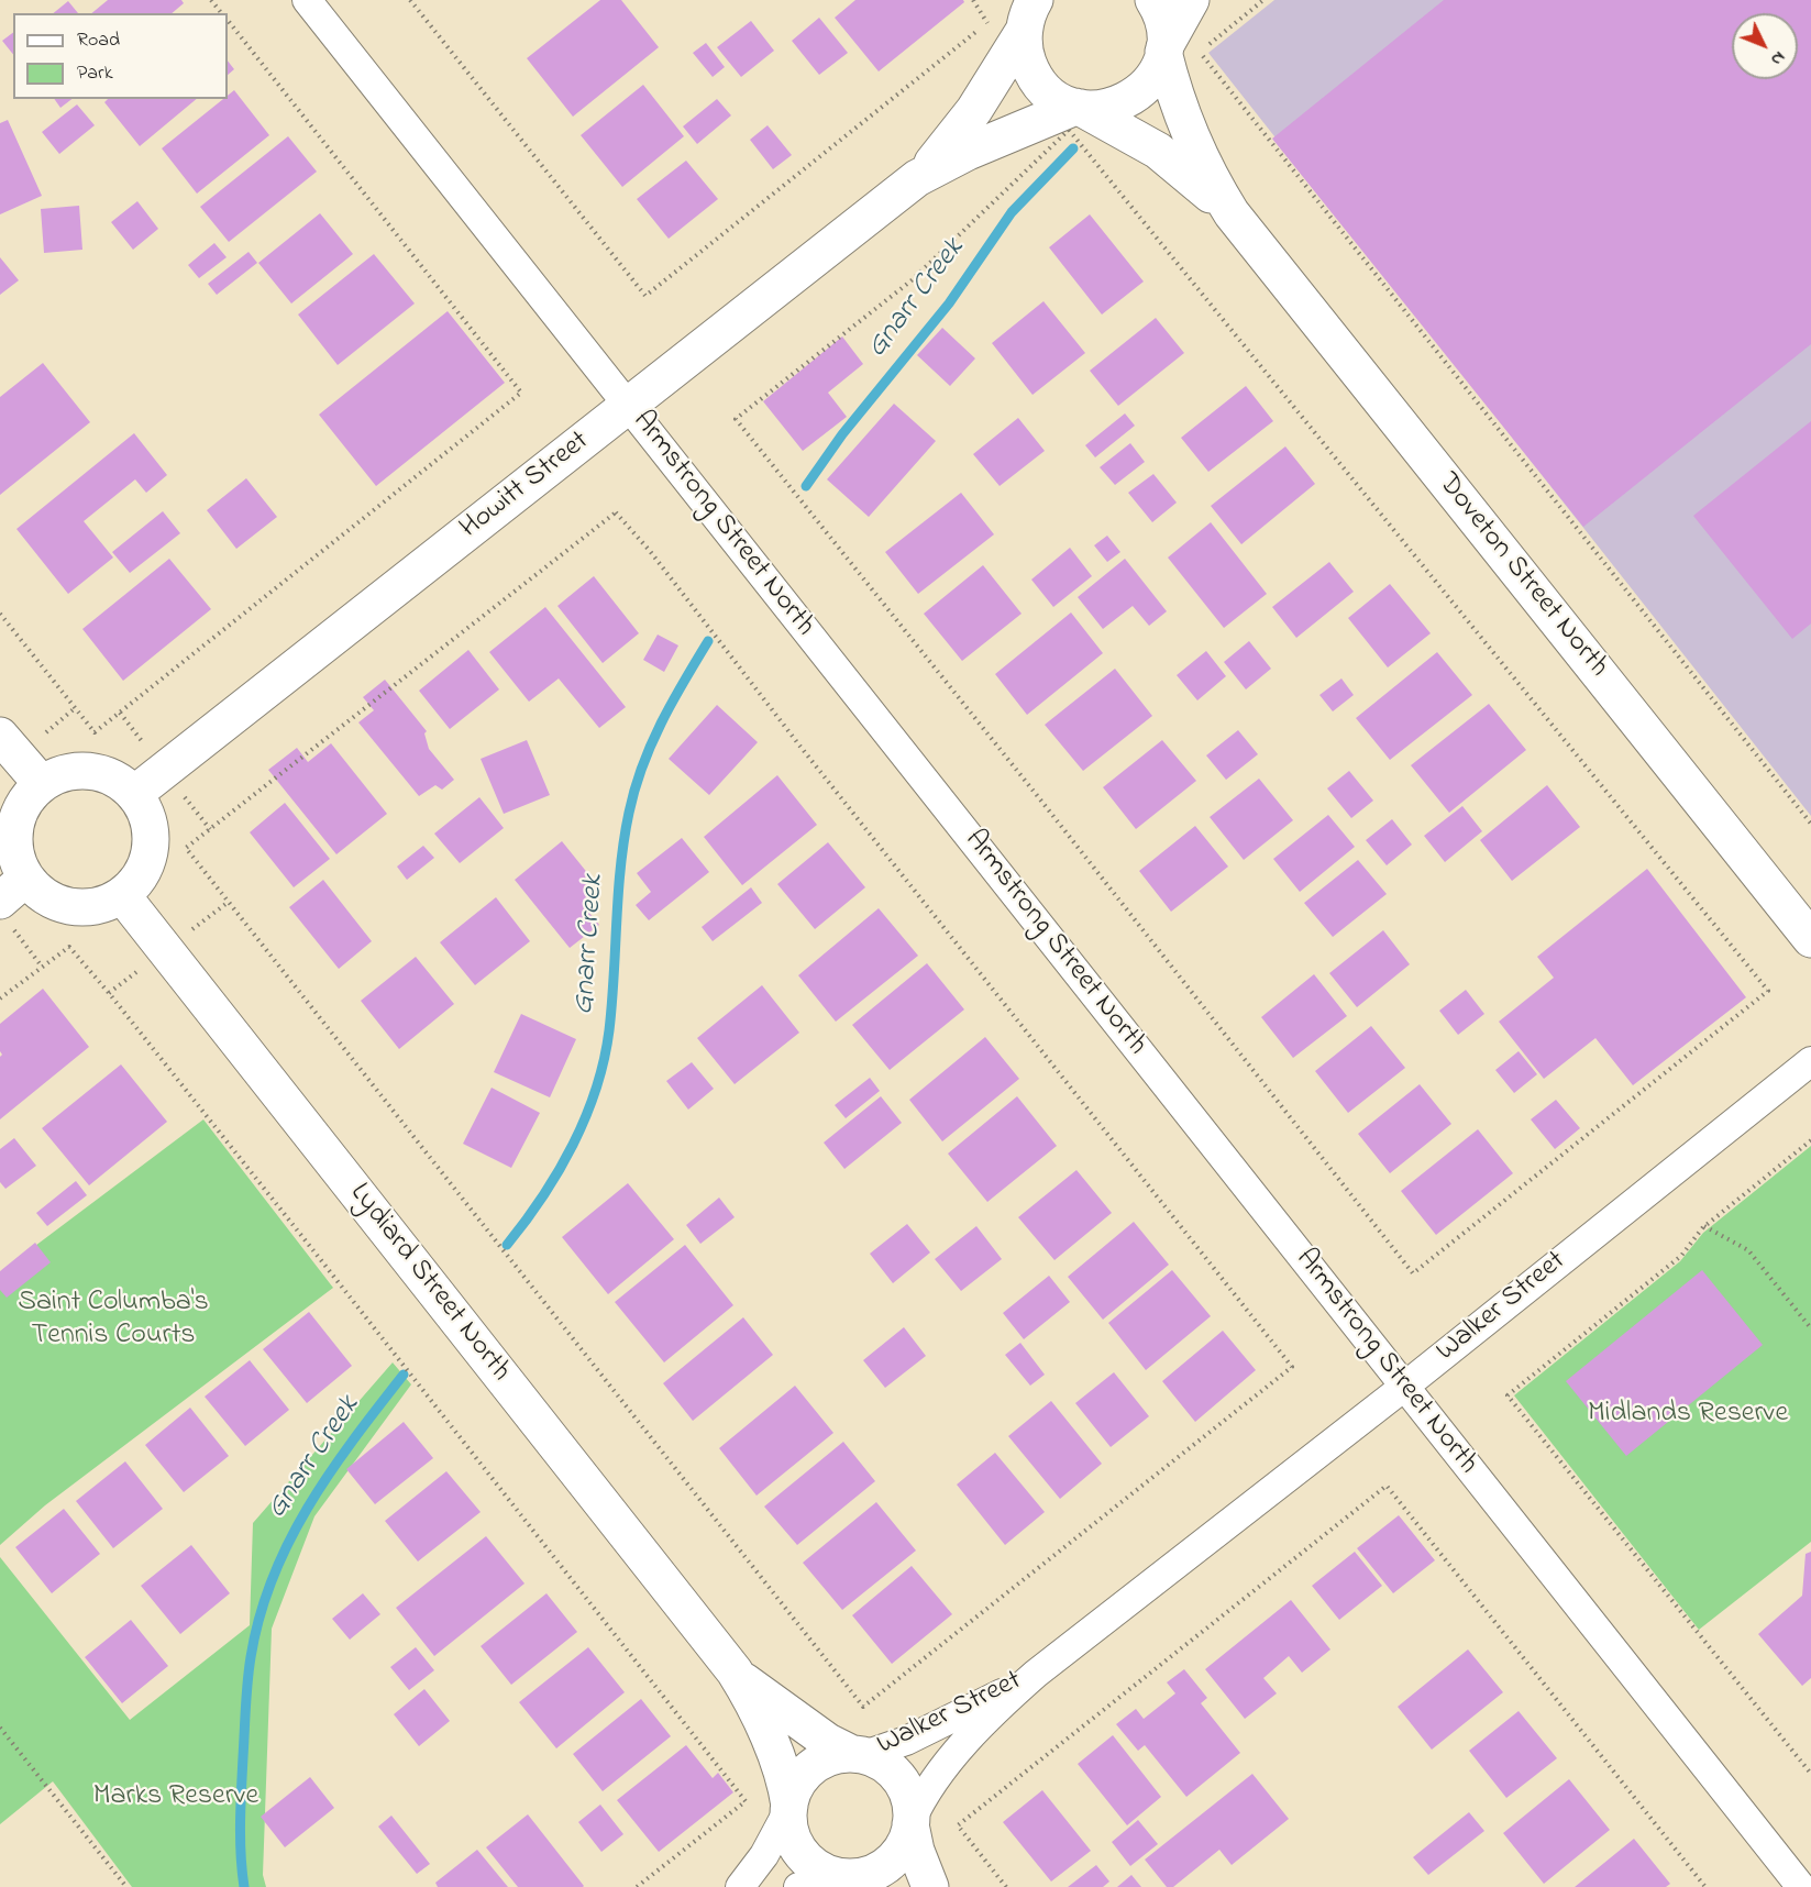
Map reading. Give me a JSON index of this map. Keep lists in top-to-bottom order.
{
  "streets": {
    "street": [
      "Howitt Street",
      "Armstrong Street North",
      "Doveton Street North",
      "Lydiard Street North",
      "Walker Street"
    ]
  },
  "crossings": [
    ["Howitt Street", "Armstrong Street North"],
    ["Howitt Street", "Doveton Street North"],
    ["Howitt Street", "Lydiard Street North"],
    ["Armstrong Street North", "Walker Street"],
    ["Lydiard Street North", "Walker Street"]
  ],
  "water": ["Gnarr Creek"],
  "parks": ["Saint Columba's Tennis Courts", "Midlands Reserve", "Marks Reserve"],
  "legend": ["Road", "Park"],
  "north": "bottom right"
}
